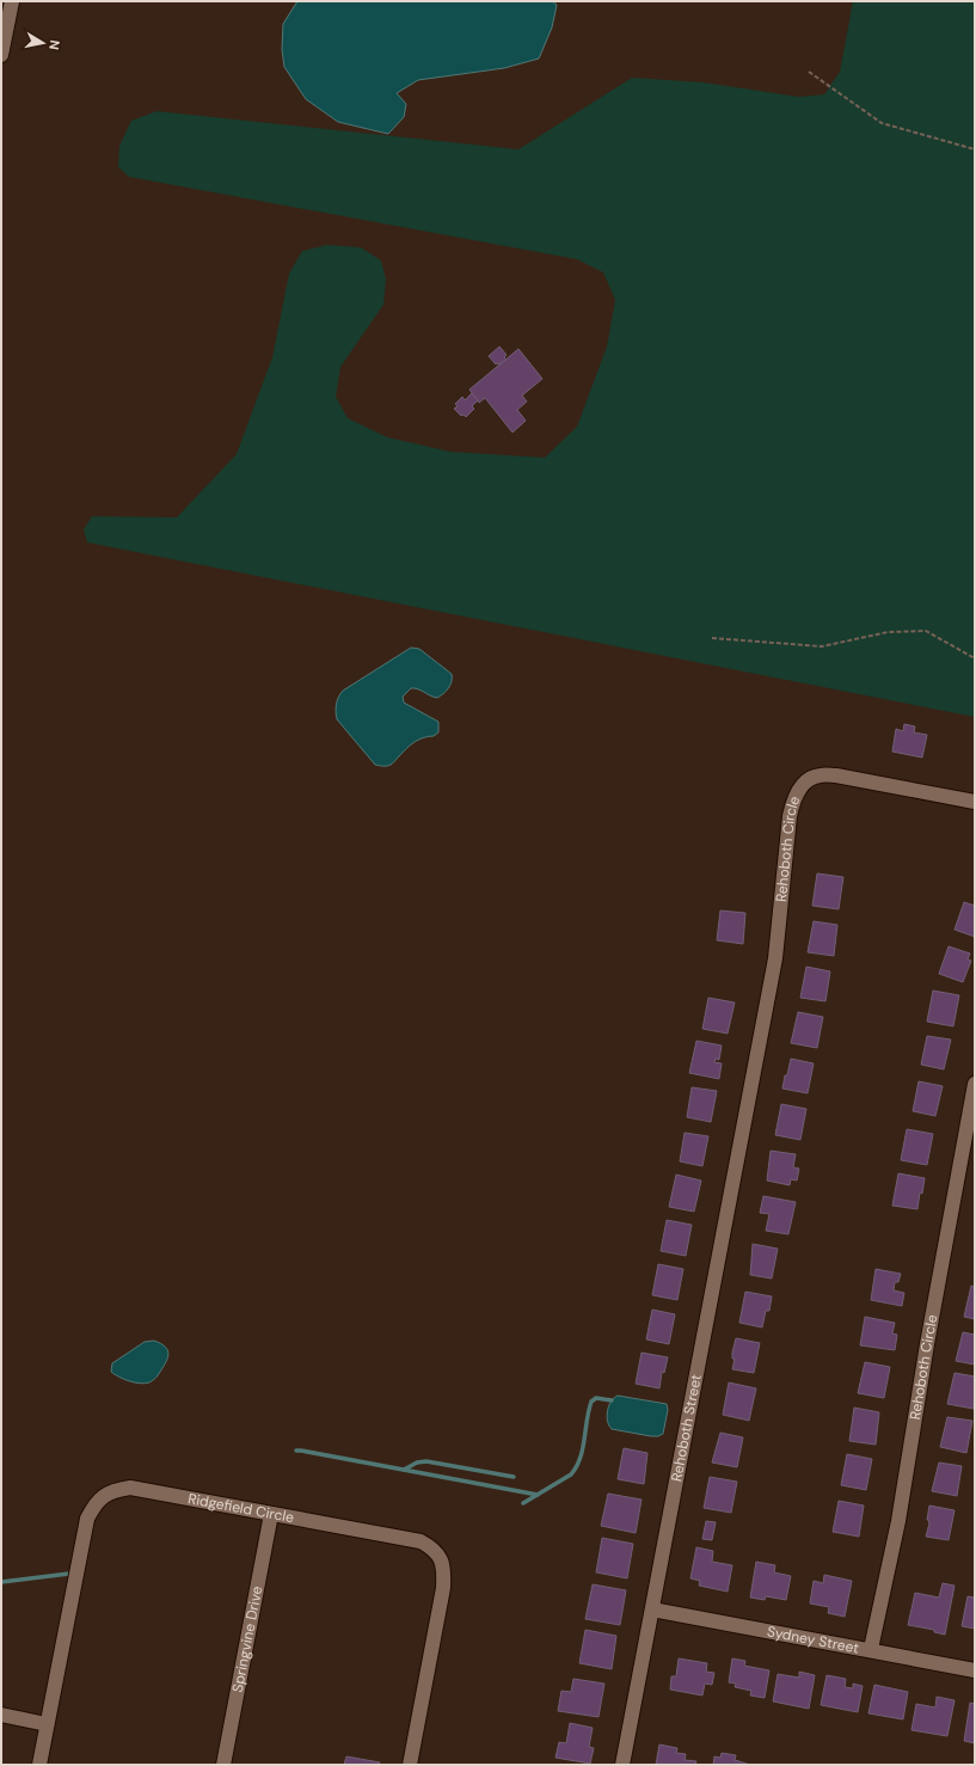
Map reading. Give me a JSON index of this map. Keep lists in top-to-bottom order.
{
  "streets": {
    "street": [
      "Rehoboth Circle",
      "Rehoboth Street",
      "Ridgefield Circle",
      "Springvine Drive",
      "Sydney Street"
    ]
  },
  "crossings": [
    ["Rehoboth Circle", "Rehoboth Street"],
    ["Rehoboth Circle", "Sydney Street"],
    ["Rehoboth Street", "Sydney Street"],
    ["Ridgefield Circle", "Springvine Drive"]
  ],
  "north": "right"
}
